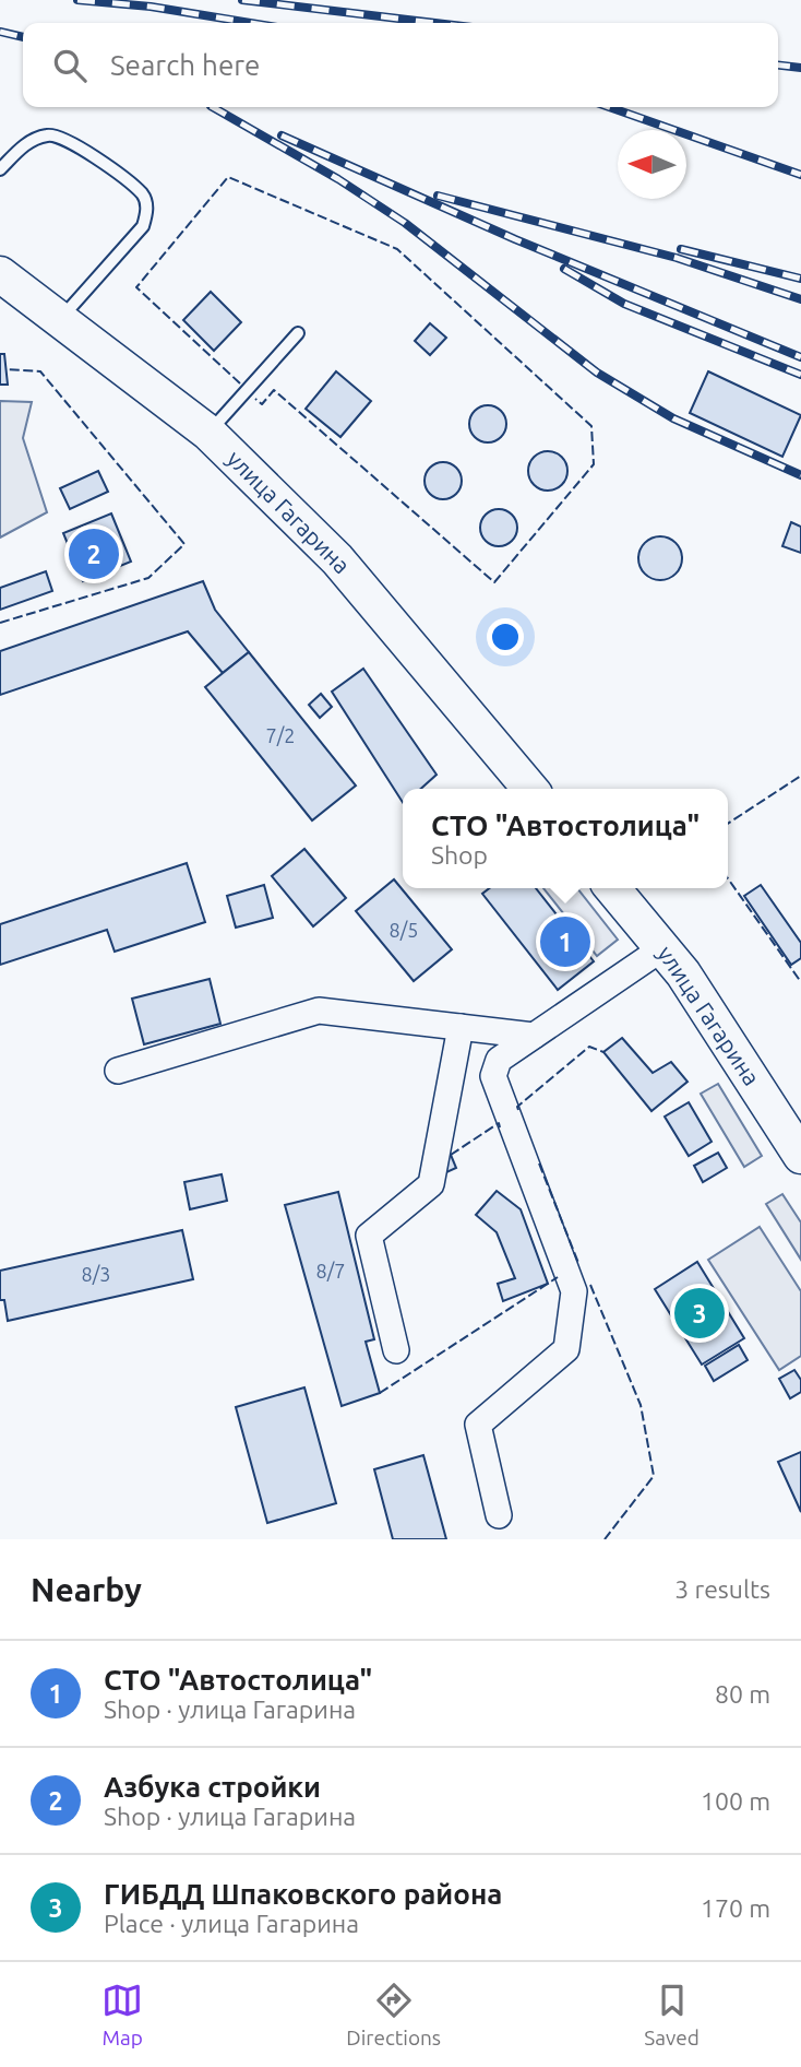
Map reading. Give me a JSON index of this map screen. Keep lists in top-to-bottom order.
{
  "streets": {
    "main road": ["улица Гагарина"]
  },
  "house_numbers": [
    "7/2",
    "8/5",
    "8/7",
    "8/3"
  ],
  "north": "left",
  "page": {
    "search": "Search here",
    "pins": ["2", "1", "3"],
    "popup": ["СТО \"Автостолица\"", "Shop"],
    "heading": ["Nearby", "3 results"],
    "list": [
      {
        "mark": "1",
        "name": "СТО \"Автостолица\"",
        "note": "Shop · улица Гагарина",
        "value": "80 m"
      },
      {
        "mark": "2",
        "name": "Азбука стройки",
        "note": "Shop · улица Гагарина",
        "value": "100 m"
      },
      {
        "mark": "3",
        "name": "ГИБДД Шпаковского района",
        "note": "Place · улица Гагарина",
        "value": "170 m"
      }
    ],
    "nav": ["Map", "Directions", "Saved"]
  }
}
